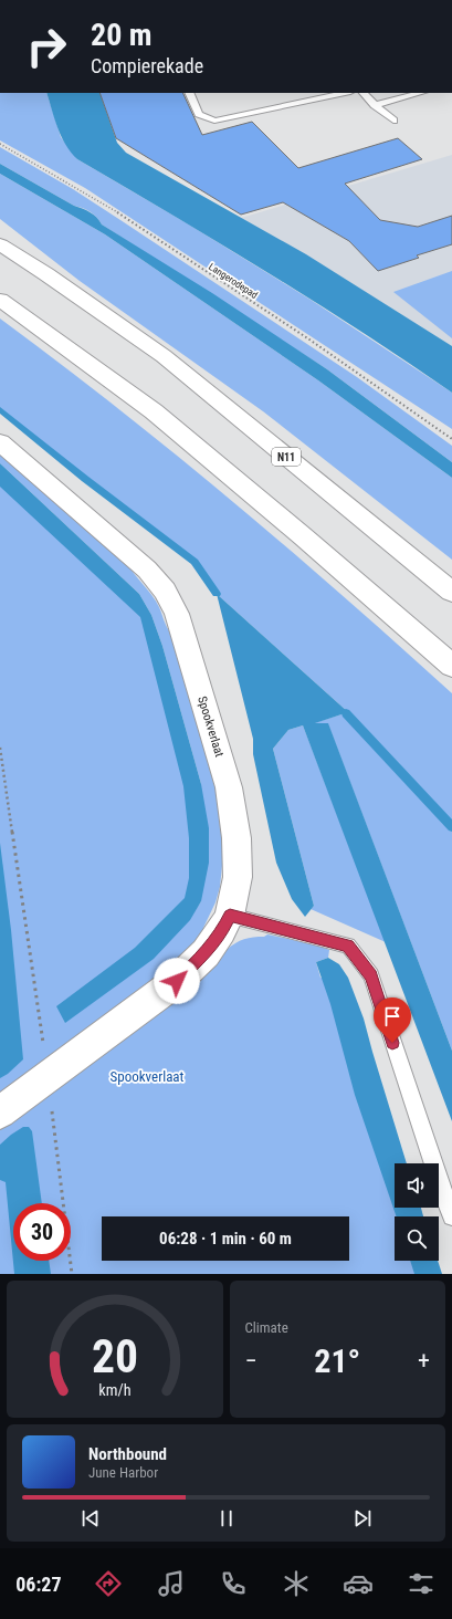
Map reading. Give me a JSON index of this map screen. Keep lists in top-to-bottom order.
{
  "streets": {
    "main road": ["N11", "Spookverlaat"],
    "path": ["Langerodepad"]
  },
  "parks": ["Spookverlaat"],
  "page": {
    "turn": ["20 m", "Compierekade"],
    "limit": "30",
    "trip": "06:28 · 1 min · 60 m",
    "tile": "Climate",
    "heat": ["−", "21°", "+"],
    "song": ["Northbound", "June Harbor"],
    "tabs": "06:27",
    "gauge": ["20", "km/h"]
  }
}
